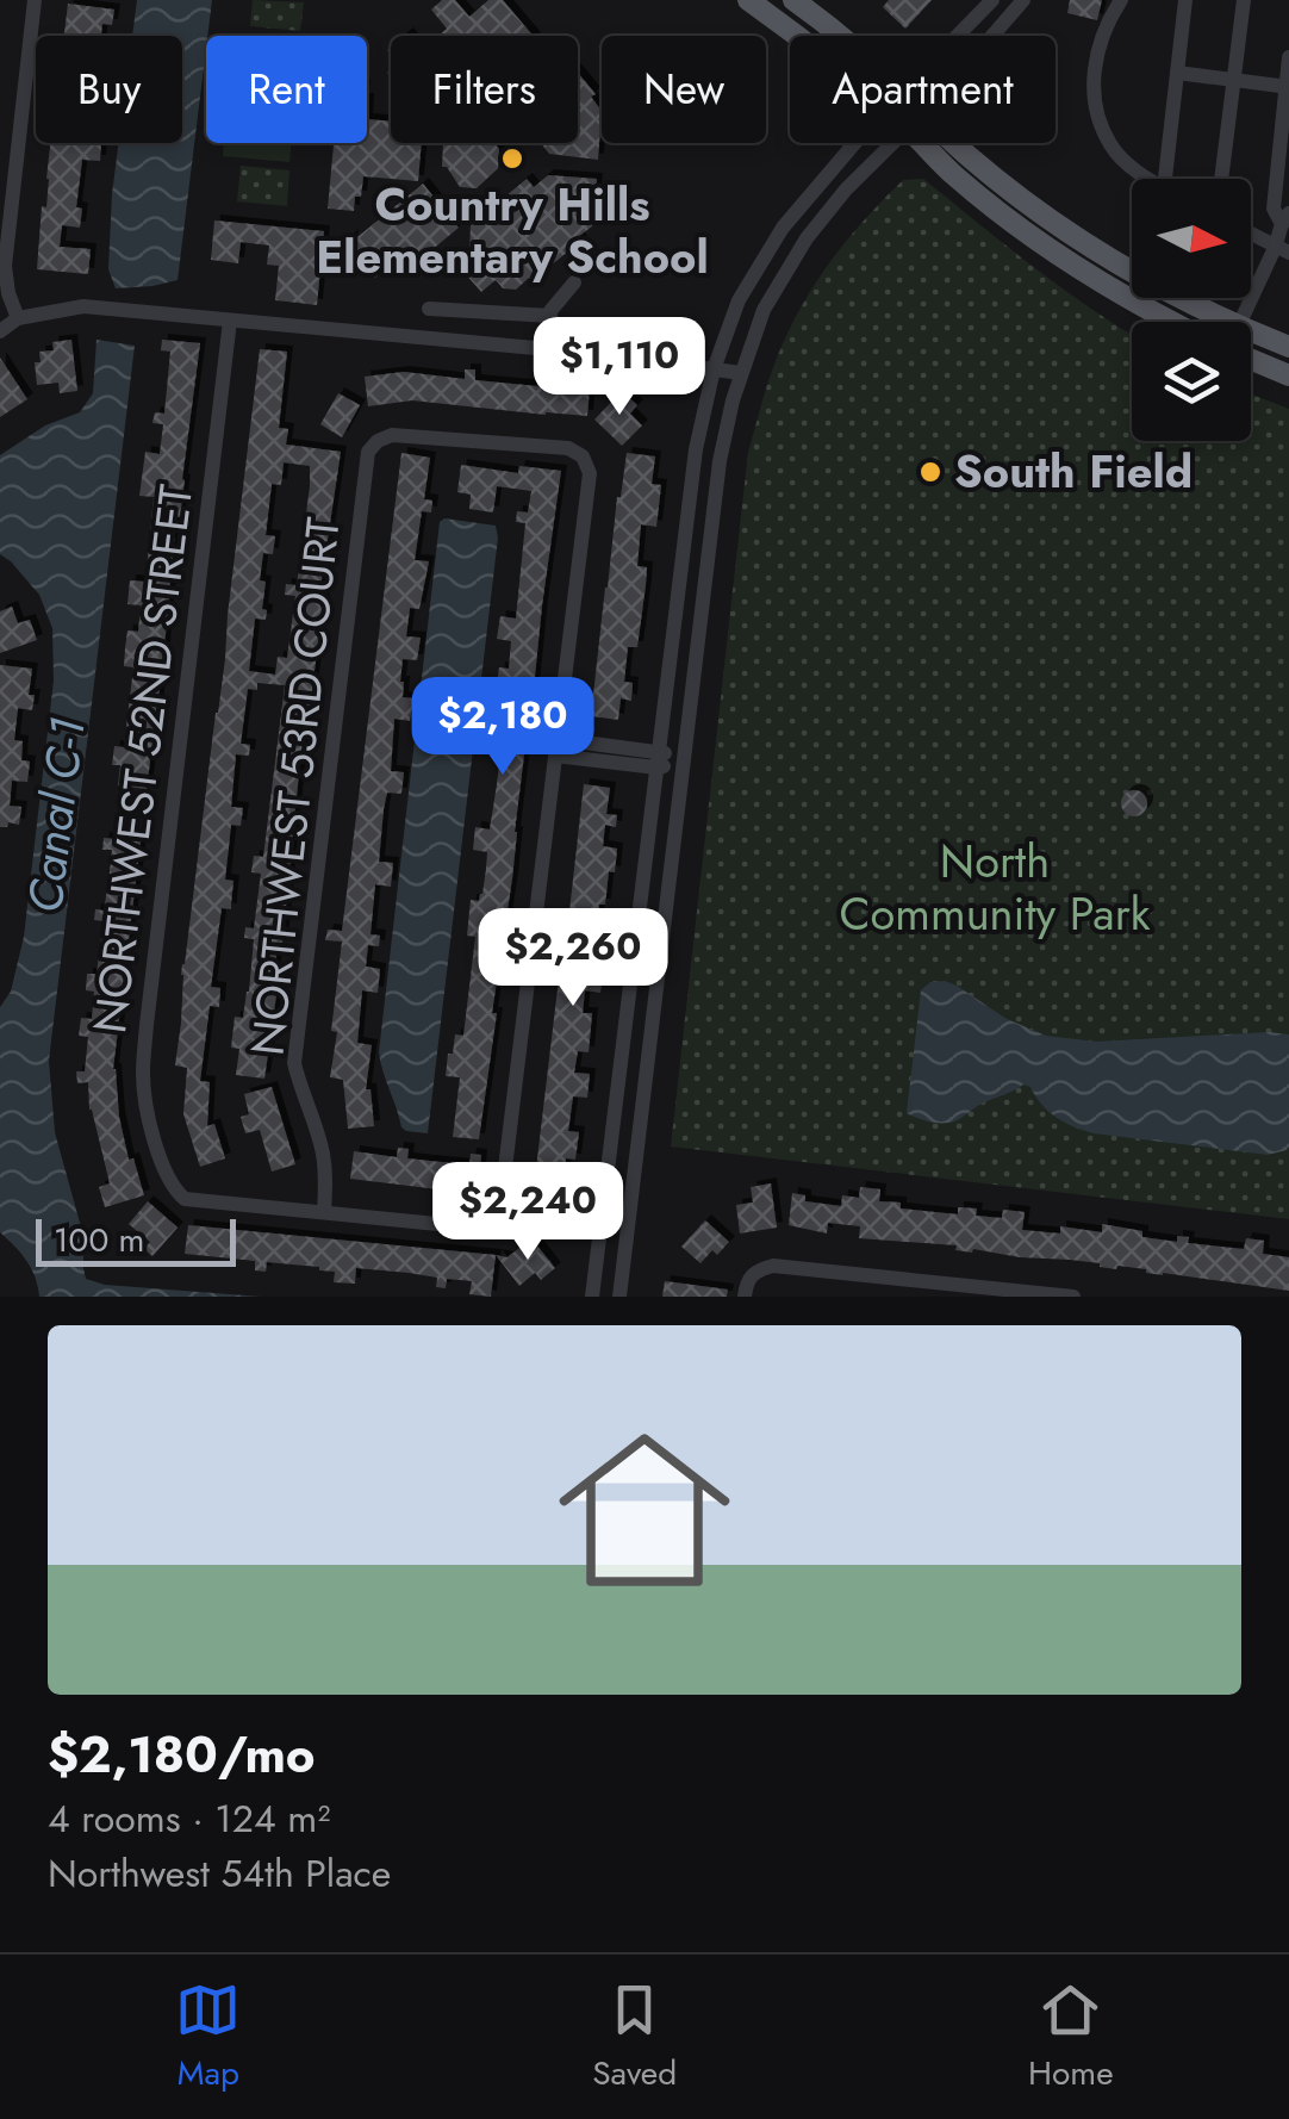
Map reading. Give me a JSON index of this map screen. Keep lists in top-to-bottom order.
{
  "streets": {
    "street": ["NORTHWEST 52ND STREET", "NORTHWEST 53RD COURT"]
  },
  "crossings": [
    ["NORTHWEST 52ND STREET", "NORTHWEST 53RD COURT"]
  ],
  "water": ["Canal C-1"],
  "parks": ["North Community Park"],
  "places": ["Country Hills Elementary School", "South Field"],
  "scale_bar": "100 m",
  "north": "right",
  "page": {
    "chip": [
      "Buy",
      "Rent",
      "Filters",
      "New",
      "Apartment"
    ],
    "price": [
      "$1,110",
      "$2,180",
      "$2,260",
      "$2,240"
    ],
    "scale": "100 m",
    "list": [
      {
        "name": "$2,180/mo",
        "note": "4 rooms · 124 m² · Northwest 54th Place"
      }
    ],
    "tabs": ["Map", "Saved", "Home"]
  }
}
